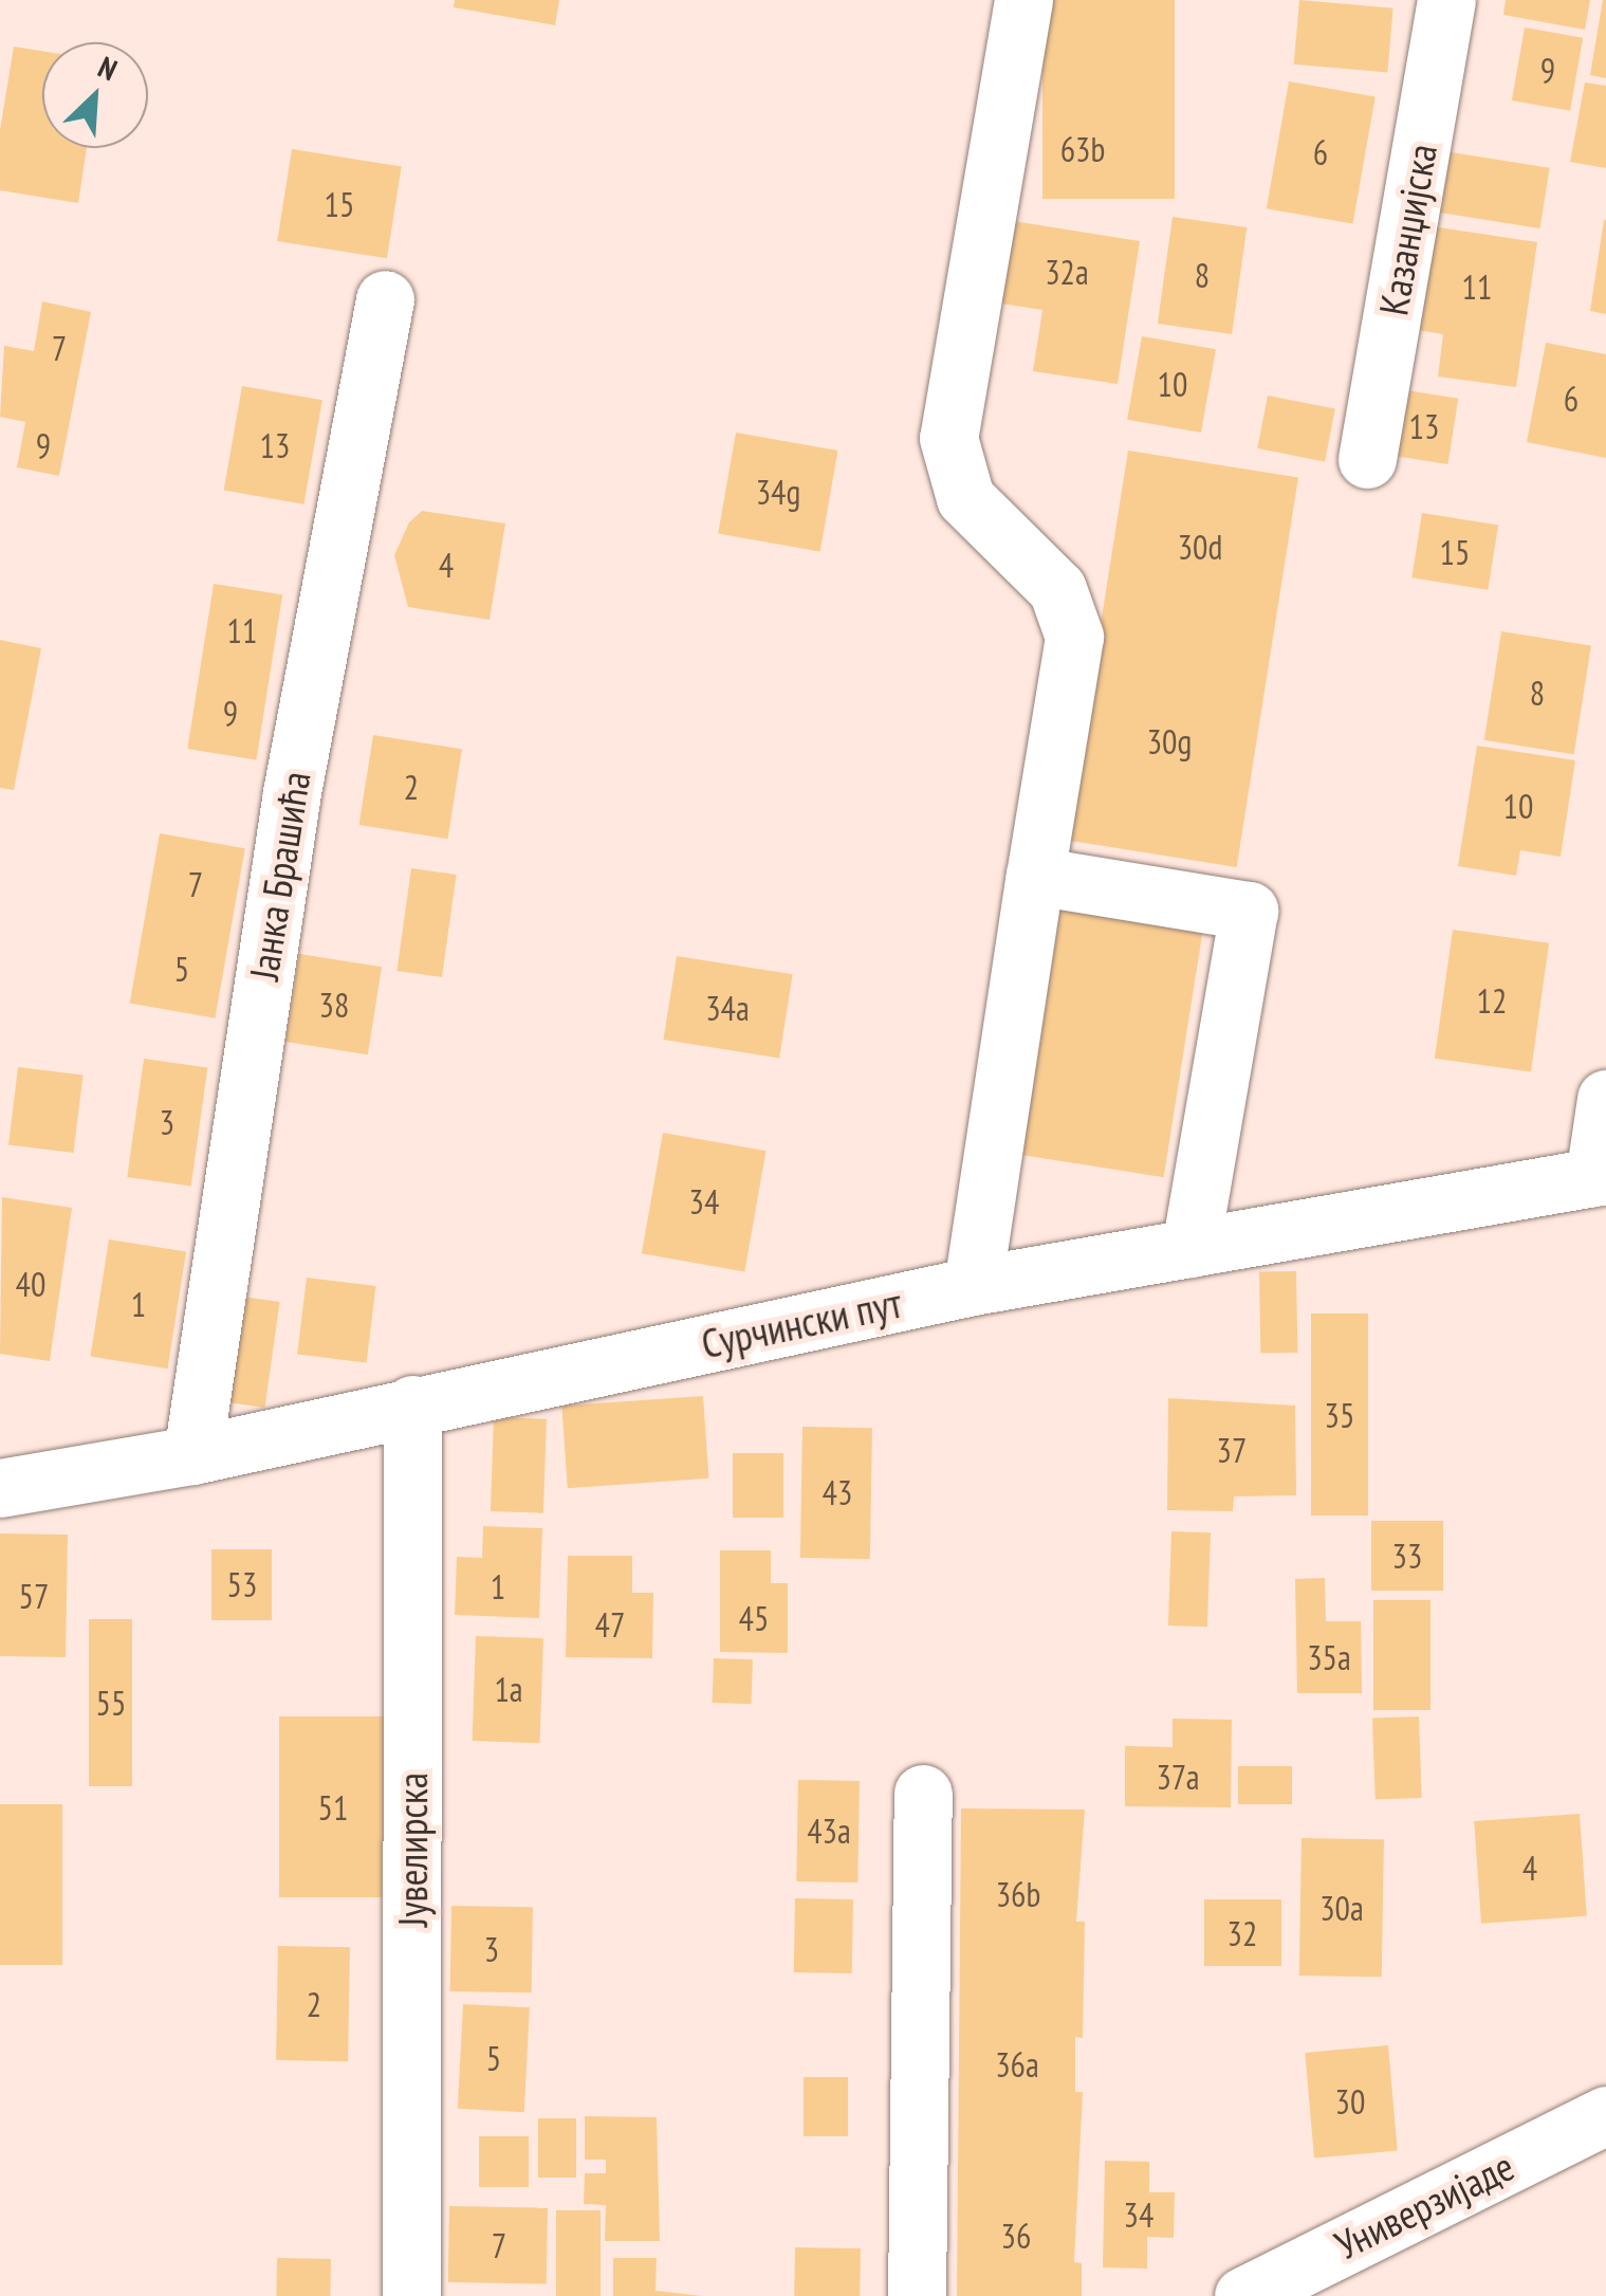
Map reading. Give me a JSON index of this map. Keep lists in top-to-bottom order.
{
  "streets": {
    "street": [
      "Казанџијска",
      "Јанка Брашића",
      "Сурчински пут",
      "Јувелирска",
      "Универзијаде"
    ]
  },
  "crossings": [
    ["Јанка Брашића", "Сурчински пут"],
    ["Сурчински пут", "Јувелирска"]
  ],
  "house_numbers": [
    "9",
    "63b",
    "6",
    "15",
    "32a",
    "8",
    "11",
    "7",
    "10",
    "6",
    "13",
    "9",
    "13",
    "34g",
    "30d",
    "15",
    "4",
    "11",
    "8",
    "9",
    "30g",
    "2",
    "10",
    "7",
    "5",
    "12",
    "38",
    "34a",
    "3",
    "34",
    "40",
    "1",
    "35",
    "37",
    "43",
    "33",
    "53",
    "1",
    "57",
    "45",
    "47",
    "35a",
    "1a",
    "55",
    "37a",
    "51",
    "43a",
    "4",
    "36b",
    "30a",
    "32",
    "3",
    "2",
    "5",
    "36a",
    "30",
    "34",
    "36",
    "7"
  ],
  "north": "top right"
}
